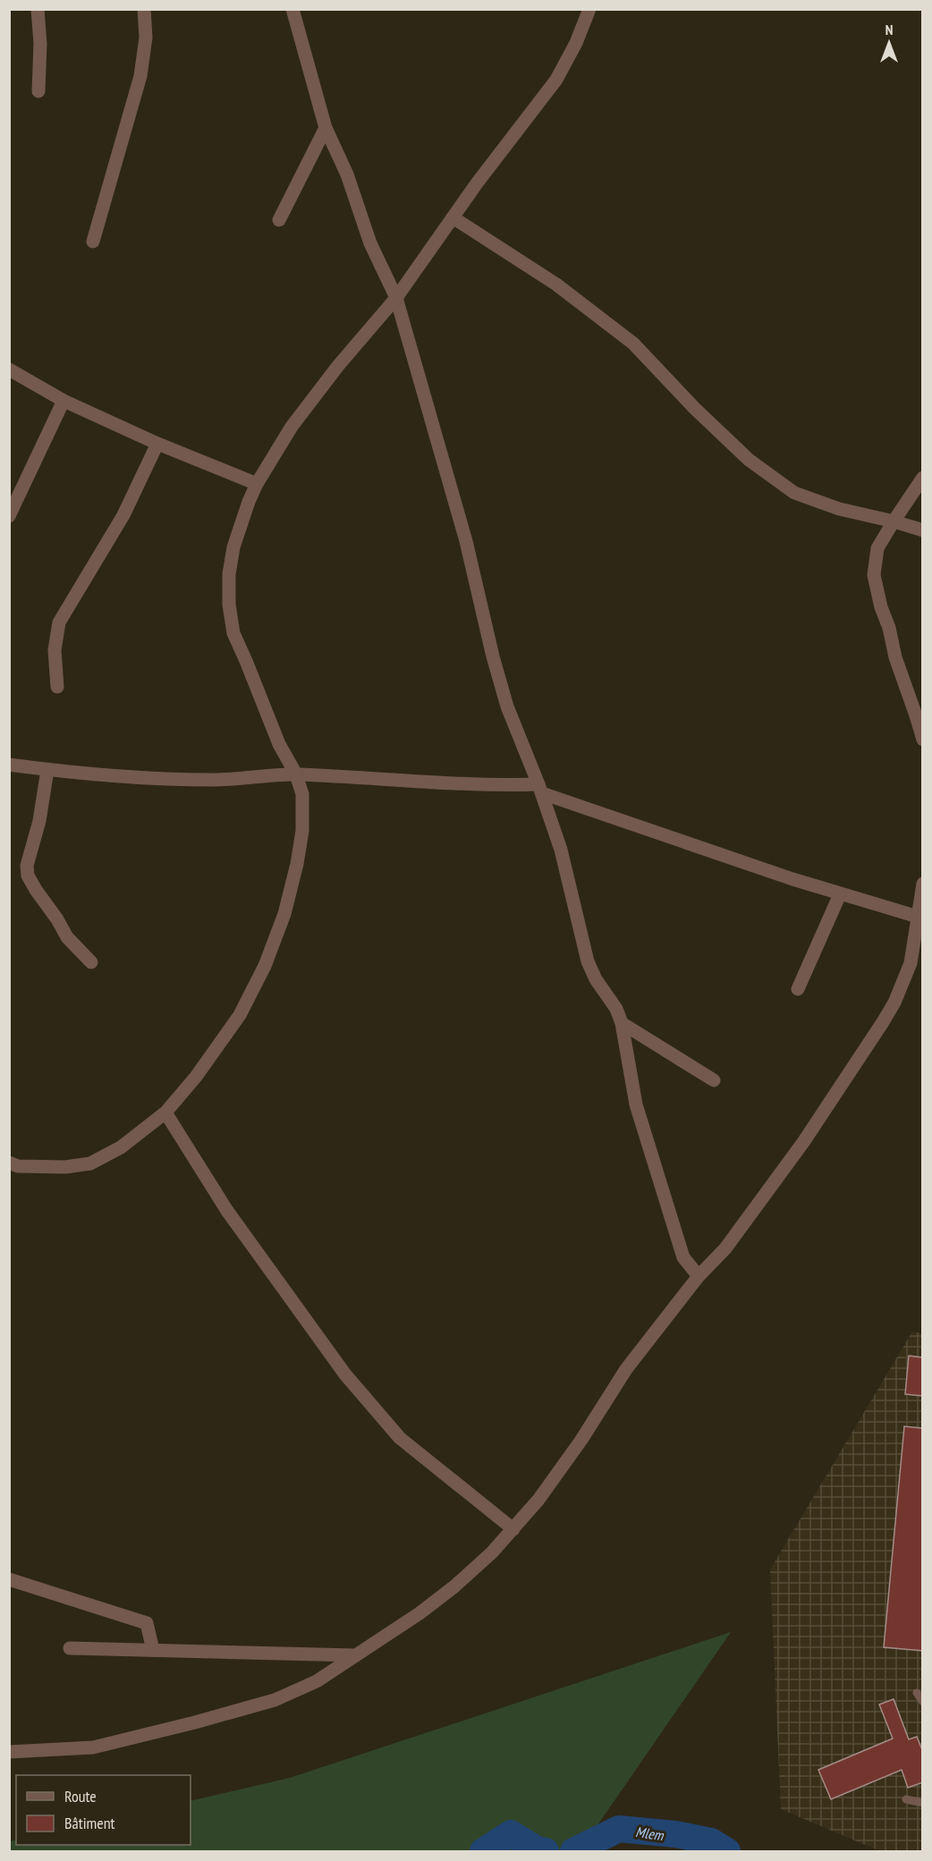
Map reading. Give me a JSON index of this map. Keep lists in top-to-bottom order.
{
  "water": ["Mlem"],
  "legend": ["Route", "Bâtiment"],
  "north": "top"
}
